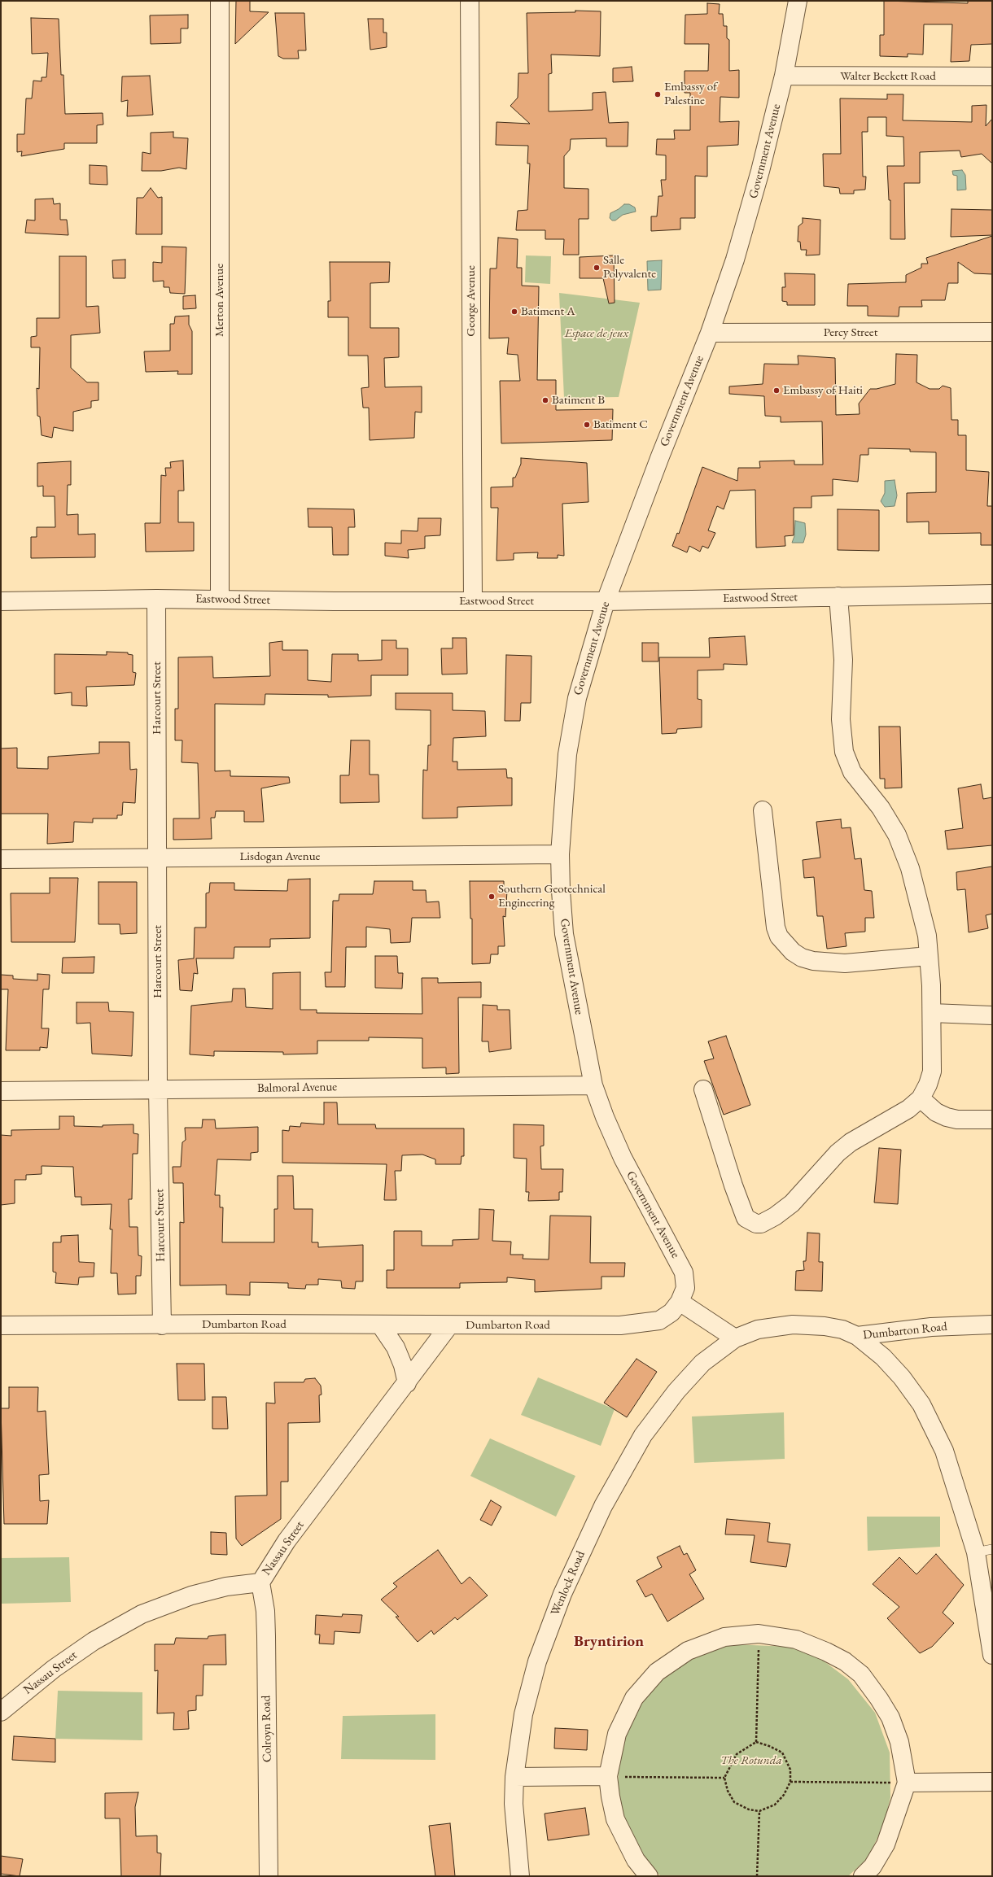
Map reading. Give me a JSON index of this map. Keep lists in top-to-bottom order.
{
  "streets": {
    "street": [
      "Walter Beckett Road",
      "Government Avenue",
      "Merton Avenue",
      "George Avenue",
      "Percy Street",
      "Eastwood Street",
      "Harcourt Street",
      "Lisdogan Avenue",
      "Balmoral Avenue",
      "Dumbarton Road",
      "Nassau Street",
      "Wenlock Road",
      "Colroyn Road"
    ]
  },
  "crossings": [
    ["Walter Beckett Road", "Government Avenue"],
    ["Government Avenue", "Percy Street"],
    ["Government Avenue", "Eastwood Street"],
    ["Government Avenue", "Lisdogan Avenue"],
    ["Government Avenue", "Balmoral Avenue"],
    ["Government Avenue", "Dumbarton Road"],
    ["Merton Avenue", "Eastwood Street"],
    ["George Avenue", "Eastwood Street"],
    ["Eastwood Street", "Harcourt Street"],
    ["Harcourt Street", "Lisdogan Avenue"],
    ["Harcourt Street", "Balmoral Avenue"],
    ["Harcourt Street", "Dumbarton Road"],
    ["Dumbarton Road", "Nassau Street"],
    ["Dumbarton Road", "Wenlock Road"],
    ["Nassau Street", "Colroyn Road"]
  ],
  "districts": ["Bryntirion"],
  "parks": ["Espace de jeux", "The Rotunda"],
  "places": [
    "Embassy of Palestine",
    "Salle Polyvalente",
    "Batiment A",
    "Embassy of Haiti",
    "Batiment B",
    "Batiment C",
    "Southern Geotechnical Engineering"
  ]
}
